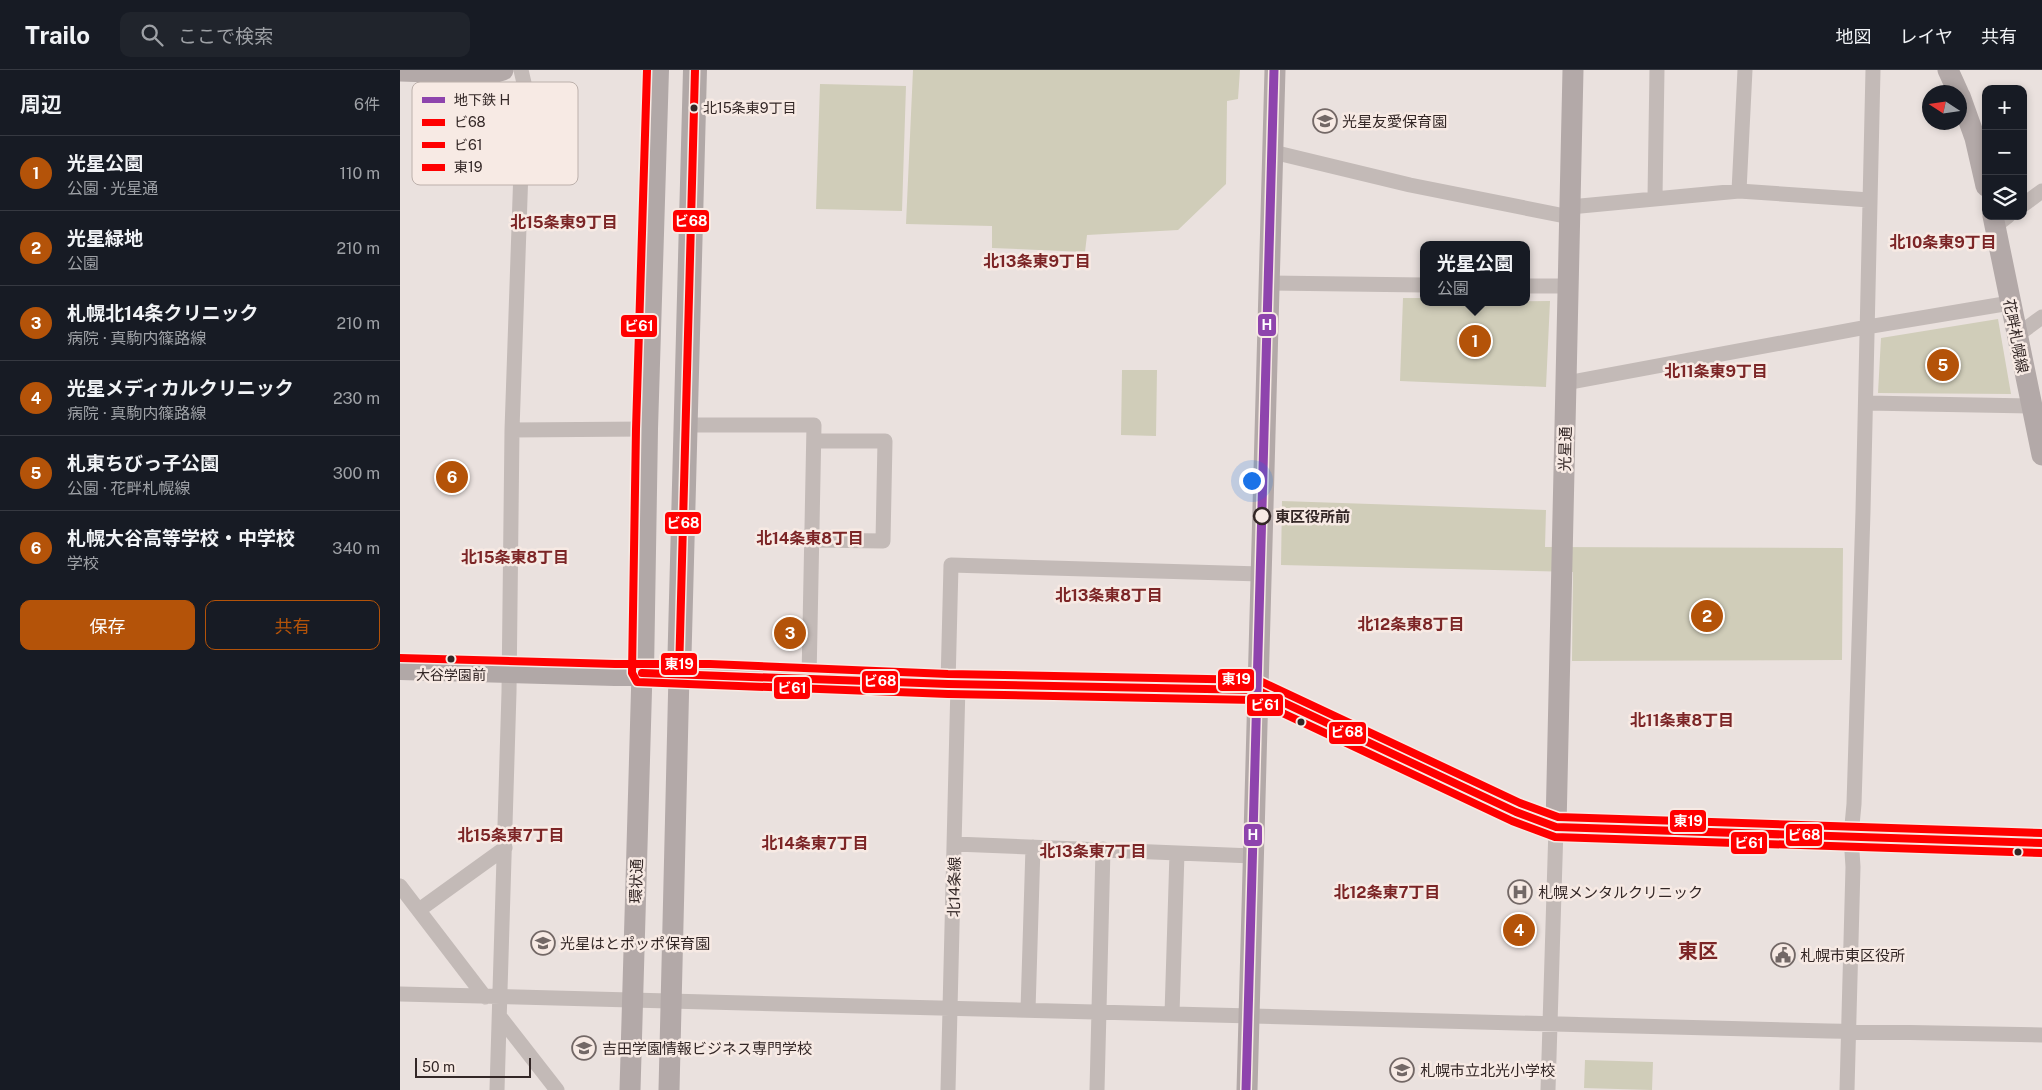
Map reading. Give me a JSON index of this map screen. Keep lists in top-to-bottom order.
{
  "streets": {
    "street": [
      "花畔札幌線",
      "光星通",
      "環状通",
      "北14条線"
    ]
  },
  "districts": [
    "北15条東9丁目",
    "北10条東9丁目",
    "北13条東9丁目",
    "北11条東9丁目",
    "北14条東8丁目",
    "北15条東8丁目",
    "北13条東8丁目",
    "北12条東8丁目",
    "北11条東8丁目",
    "北15条東7丁目",
    "北14条東7丁目",
    "北13条東7丁目",
    "北12条東7丁目",
    "東区"
  ],
  "places": {
    "other": ["北15条東9丁目", "東区役所前", "大谷学園前"],
    "school or university": [
      "光星友愛保育園",
      "光星はとポッポ保育園",
      "吉田学園情報ビジネス専門学校",
      "札幌市立北光小学校"
    ],
    "hospital": ["札幌メンタルクリニック"],
    "public building": ["札幌市東区役所"]
  },
  "lines": [
    "metro line H",
    "transit line ビ68",
    "transit line ビ61",
    "transit line 東19"
  ],
  "legend": [
    "地下鉄 H",
    "ビ68",
    "ビ61",
    "東19"
  ],
  "scale_bar": "50 m",
  "north": "left",
  "page": {
    "header": "Trailo",
    "search": "ここで検索",
    "nav": ["地図", "レイヤ", "共有"],
    "heading": ["周辺", "6件"],
    "map_buttons": ["+", "−"],
    "list": [
      {
        "mark": "1",
        "name": "光星公園",
        "note": "公園 · 光星通",
        "value": "110 m"
      },
      {
        "mark": "2",
        "name": "光星緑地",
        "note": "公園",
        "value": "210 m"
      },
      {
        "mark": "3",
        "name": "札幌北14条クリニック",
        "note": "病院 · 真駒内篠路線",
        "value": "210 m"
      },
      {
        "mark": "4",
        "name": "光星メディカルクリニック",
        "note": "病院 · 真駒内篠路線",
        "value": "230 m"
      },
      {
        "mark": "5",
        "name": "札東ちびっ子公園",
        "note": "公園 · 花畔札幌線",
        "value": "300 m"
      },
      {
        "mark": "6",
        "name": "札幌大谷高等学校・中学校",
        "note": "学校",
        "value": "340 m"
      }
    ],
    "popup": ["光星公園", "公園"],
    "pins": [
      "1",
      "5",
      "6",
      "2",
      "3",
      "4"
    ],
    "buttons": ["保存", "共有"],
    "scale": "50 m"
  }
}
